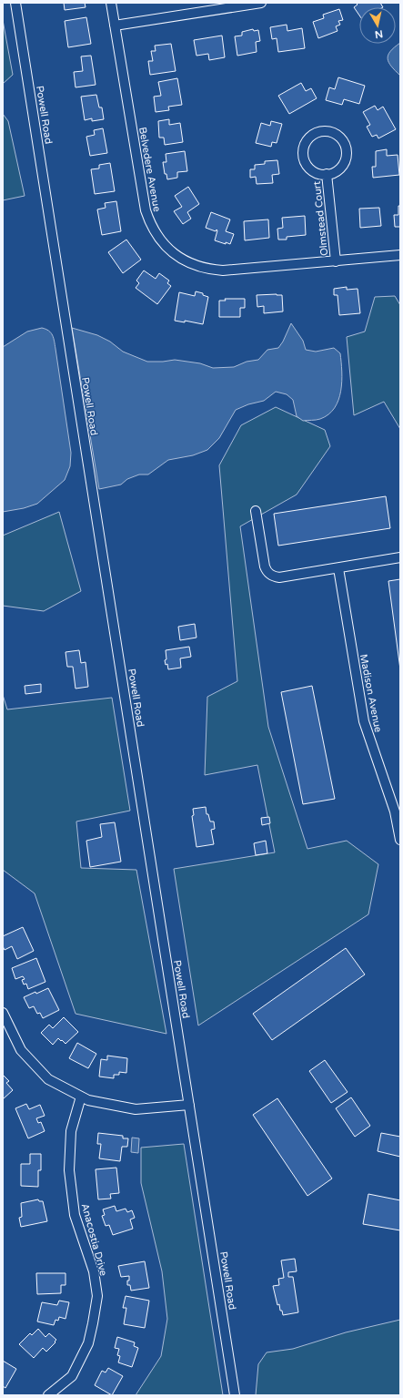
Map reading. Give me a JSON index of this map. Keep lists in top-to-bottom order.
{
  "streets": {
    "street": [
      "Powell Road",
      "Belvedere Avenue",
      "Olmstead Court",
      "Madison Avenue",
      "Anacostia Drive"
    ]
  },
  "crossings": [
    ["Belvedere Avenue", "Olmstead Court"]
  ],
  "north": "bottom"
}
